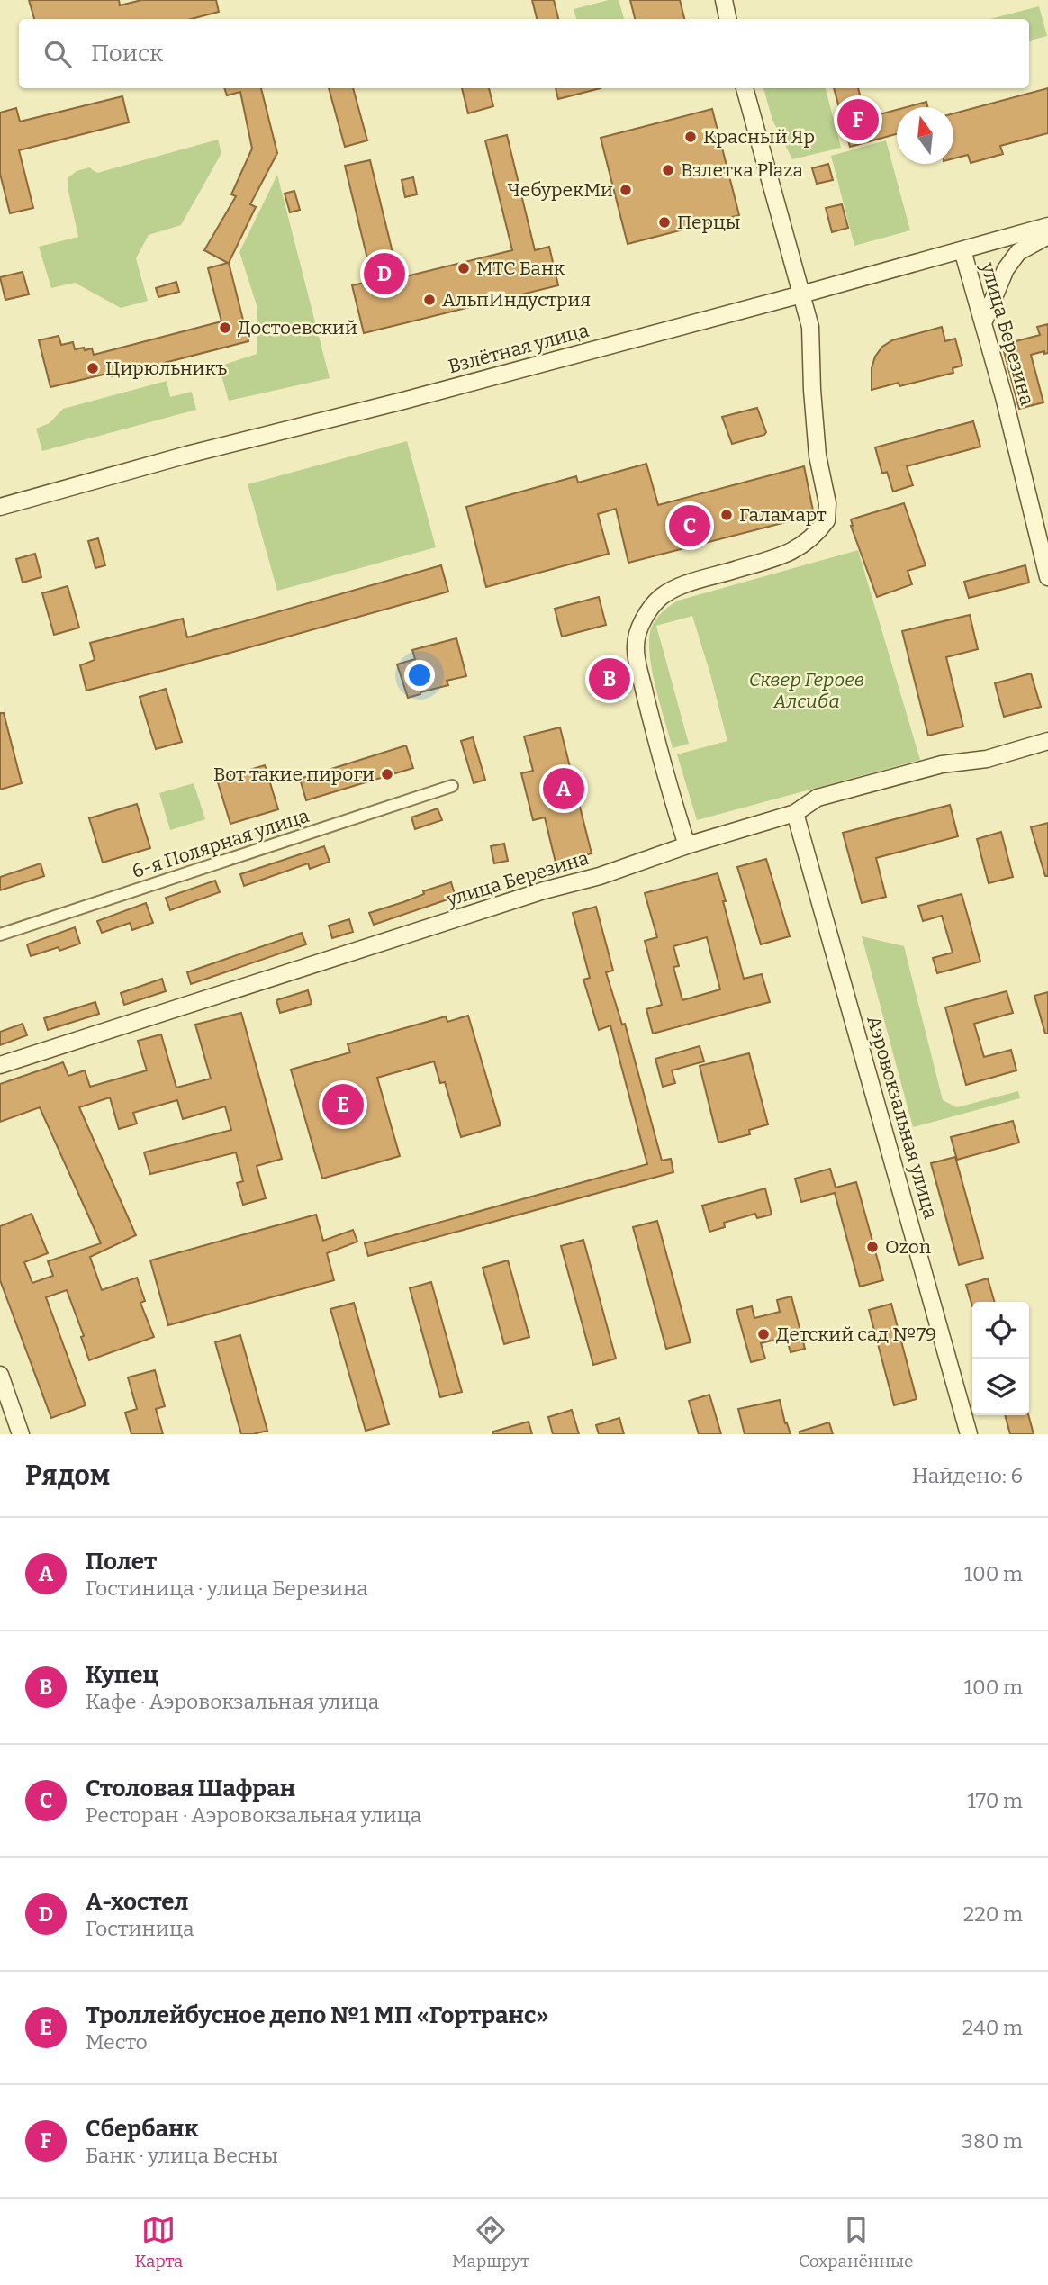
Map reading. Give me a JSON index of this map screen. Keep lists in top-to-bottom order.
{
  "streets": {
    "street": [
      "улица Березина",
      "Взлётная улица",
      "6-я Полярная улица",
      "Аэровокзальная улица"
    ]
  },
  "crossings": [
    ["улица Березина", "Взлётная улица"],
    ["улица Березина", "Аэровокзальная улица"]
  ],
  "parks": ["Сквер Героев Алсиба"],
  "places": [
    "Красный Яр",
    "Взлетка Plaza",
    "ЧебурекМи",
    "Перцы",
    "МТС Банк",
    "АльпИндустрия",
    "Достоевский",
    "Цирюльникъ",
    "Галамарт",
    "Вот такие пироги",
    "Ozon",
    "Детский сад №79"
  ],
  "north": "top",
  "page": {
    "search": "Поиск",
    "pins": [
      "F",
      "D",
      "C",
      "B",
      "A",
      "E"
    ],
    "heading": ["Рядом", "Найдено: 6"],
    "list": [
      {
        "mark": "A",
        "name": "Полет",
        "note": "Гостиница · улица Березина",
        "value": "100 m"
      },
      {
        "mark": "B",
        "name": "Купец",
        "note": "Кафе · Аэровокзальная улица",
        "value": "100 m"
      },
      {
        "mark": "C",
        "name": "Столовая Шафран",
        "note": "Ресторан · Аэровокзальная улица",
        "value": "170 m"
      },
      {
        "mark": "D",
        "name": "А-хостел",
        "note": "Гостиница",
        "value": "220 m"
      },
      {
        "mark": "E",
        "name": "Троллейбусное депо №1 МП «Гортранс»",
        "note": "Место",
        "value": "240 m"
      },
      {
        "mark": "F",
        "name": "Сбербанк",
        "note": "Банк · улица Весны",
        "value": "380 m"
      }
    ],
    "nav": ["Карта", "Маршрут", "Сохранённые"]
  }
}
